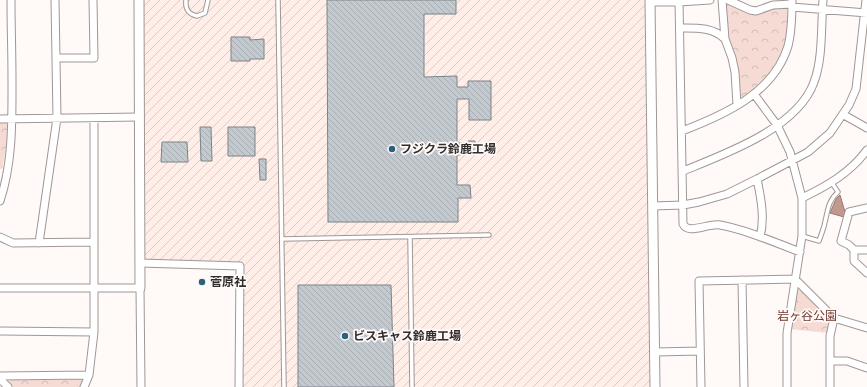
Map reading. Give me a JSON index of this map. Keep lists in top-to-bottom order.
{
  "parks": ["岩ヶ谷公園"],
  "places": ["フジクラ鈴鹿工場", "菅原社", "ビスキャス鈴鹿工場"]
}
